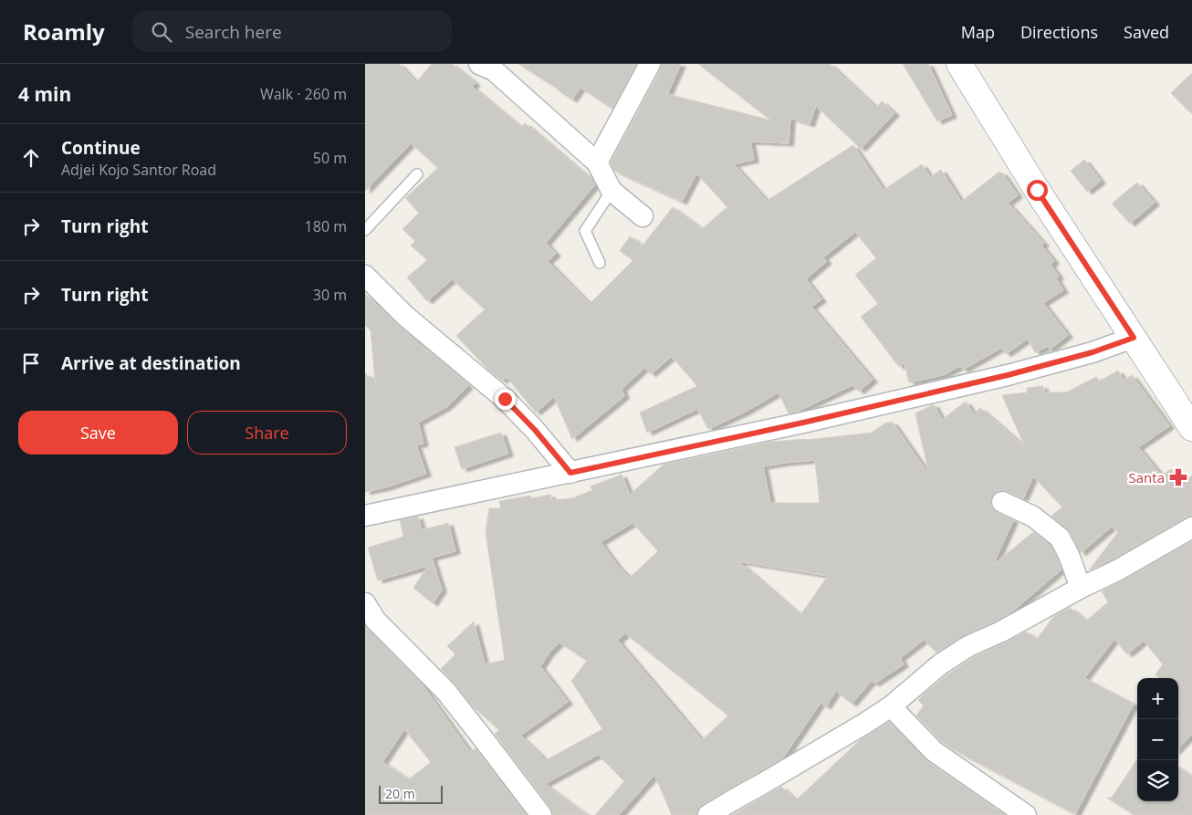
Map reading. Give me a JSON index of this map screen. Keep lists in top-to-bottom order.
{
  "places": {
    "pharmacy": ["Santa"]
  },
  "scale_bar": "20 m",
  "page": {
    "header": "Roamly",
    "search": "Search here",
    "nav": ["Map", "Directions", "Saved"],
    "heading": ["4 min", "Walk · 260 m"],
    "list": [
      ["Continue", "Adjei Kojo Santor Road", "50 m"],
      ["Turn right", "180 m"],
      ["Turn right", "30 m"],
      "Arrive at destination"
    ],
    "buttons": ["Save", "Share"],
    "map_buttons": ["+", "−"],
    "scale": "20 m"
  }
}
